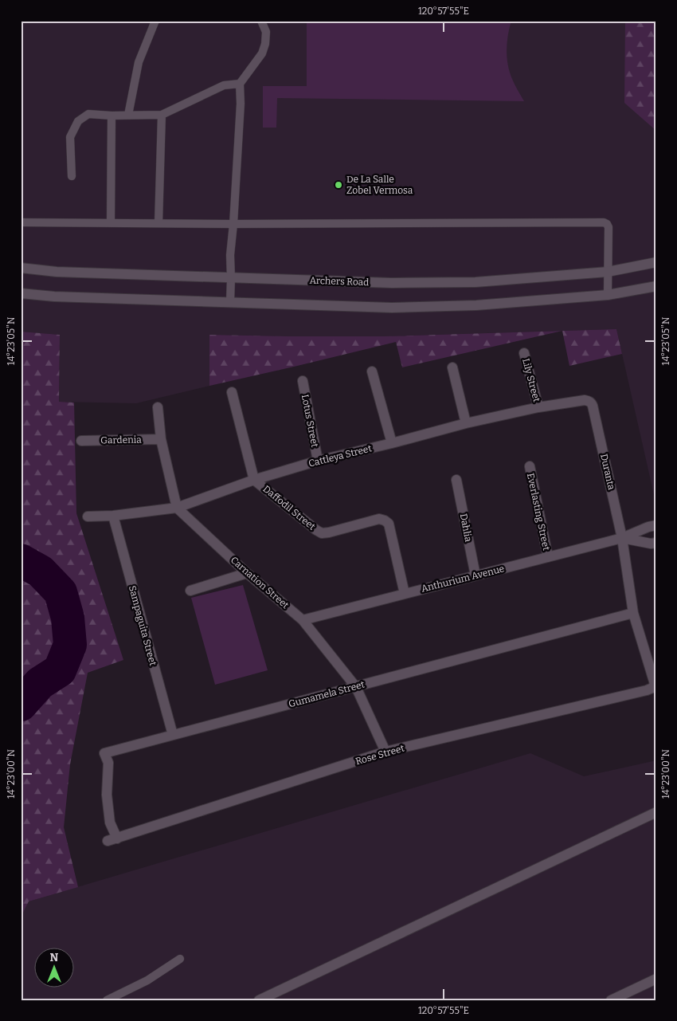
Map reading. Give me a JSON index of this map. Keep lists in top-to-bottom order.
{
  "streets": {
    "street": [
      "Archers Road",
      "Lily Street",
      "Lotus Street",
      "Gardenia",
      "Cattleya Street",
      "Duranta",
      "Daffodil Street",
      "Everlasting Street",
      "Dahlia",
      "Anthurium Avenue",
      "Carnation Street",
      "Sampaguita Street",
      "Gumamela Street",
      "Rose Street"
    ]
  },
  "crossings": [
    ["Lily Street", "Cattleya Street"],
    ["Lotus Street", "Cattleya Street"],
    ["Cattleya Street", "Duranta"],
    ["Cattleya Street", "Daffodil Street"],
    ["Cattleya Street", "Carnation Street"],
    ["Cattleya Street", "Sampaguita Street"],
    ["Duranta", "Anthurium Avenue"],
    ["Duranta", "Gumamela Street"],
    ["Duranta", "Rose Street"],
    ["Daffodil Street", "Anthurium Avenue"],
    ["Everlasting Street", "Anthurium Avenue"],
    ["Dahlia", "Anthurium Avenue"],
    ["Anthurium Avenue", "Carnation Street"],
    ["Carnation Street", "Gumamela Street"],
    ["Carnation Street", "Rose Street"],
    ["Sampaguita Street", "Gumamela Street"],
    ["Gumamela Street", "Rose Street"]
  ],
  "places": ["De La Salle Zobel Vermosa"],
  "north": "top",
  "coordinates": ["120°57'55\"E", "14°23'05\"N", "14°23'00\"N"]
}
